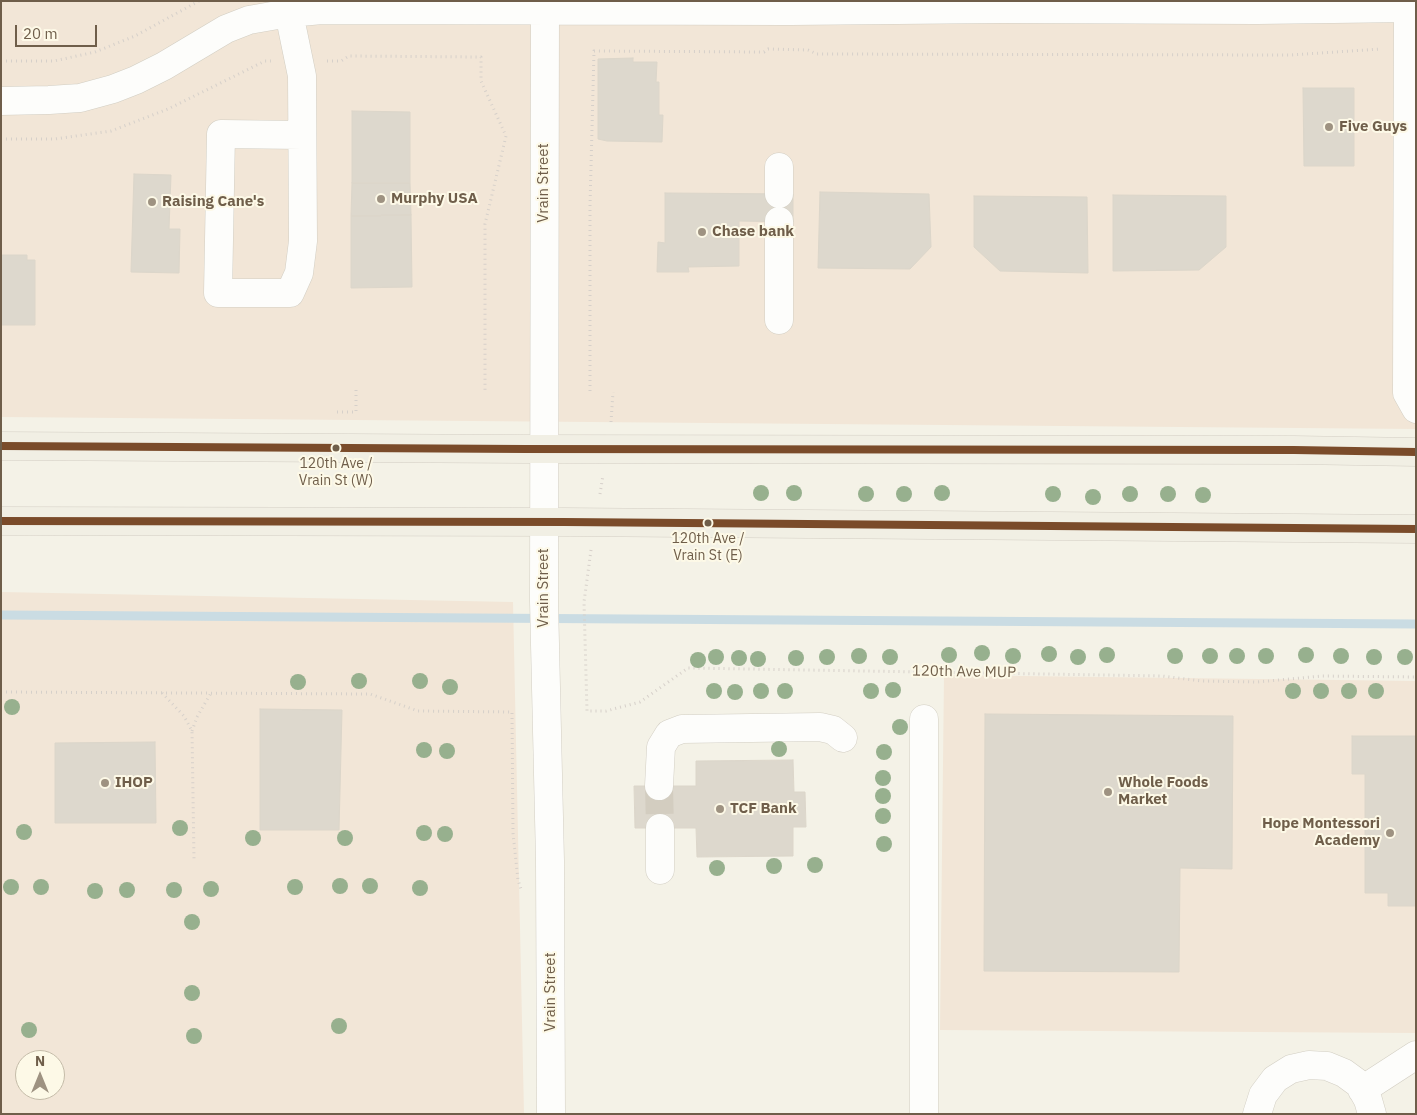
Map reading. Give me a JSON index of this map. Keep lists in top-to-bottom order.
{
  "streets": {
    "street": ["Vrain Street"],
    "path": ["120th Ave MUP"]
  },
  "places": [
    "Five Guys",
    "Murphy USA",
    "Raising Cane's",
    "Chase bank",
    "120th Ave / Vrain St (W)",
    "120th Ave / Vrain St (E)",
    "IHOP",
    "Whole Foods Market",
    "TCF Bank",
    "Hope Montessori Academy"
  ],
  "scale_bar": "20 m",
  "north": "top"
}
